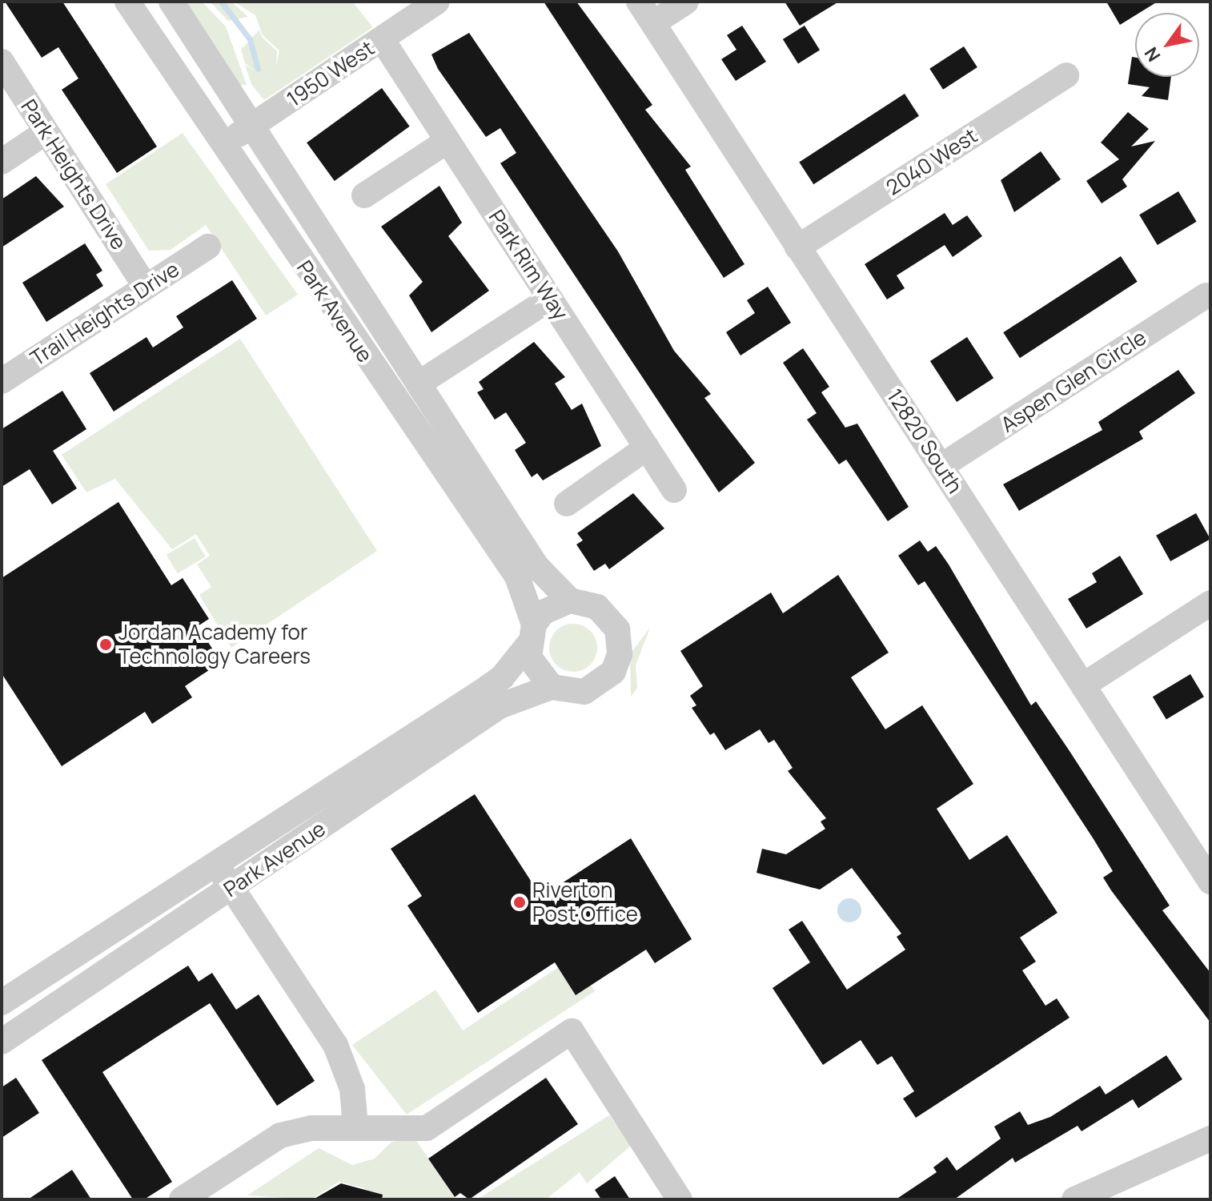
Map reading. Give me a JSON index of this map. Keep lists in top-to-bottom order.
{
  "streets": {
    "street": [
      "1950 West",
      "2040 West",
      "Park Heights Drive",
      "Park Rim Way",
      "Park Avenue",
      "Trail Heights Drive",
      "Aspen Glen Circle",
      "12820 South"
    ]
  },
  "crossings": [
    ["1950 West", "Park Rim Way"],
    ["1950 West", "Park Avenue"],
    ["2040 West", "12820 South"],
    ["Park Heights Drive", "Trail Heights Drive"],
    ["Aspen Glen Circle", "12820 South"]
  ],
  "places": ["Jordan Academy for Technology Careers", "Riverton Post Office"],
  "north": "bottom left"
}
